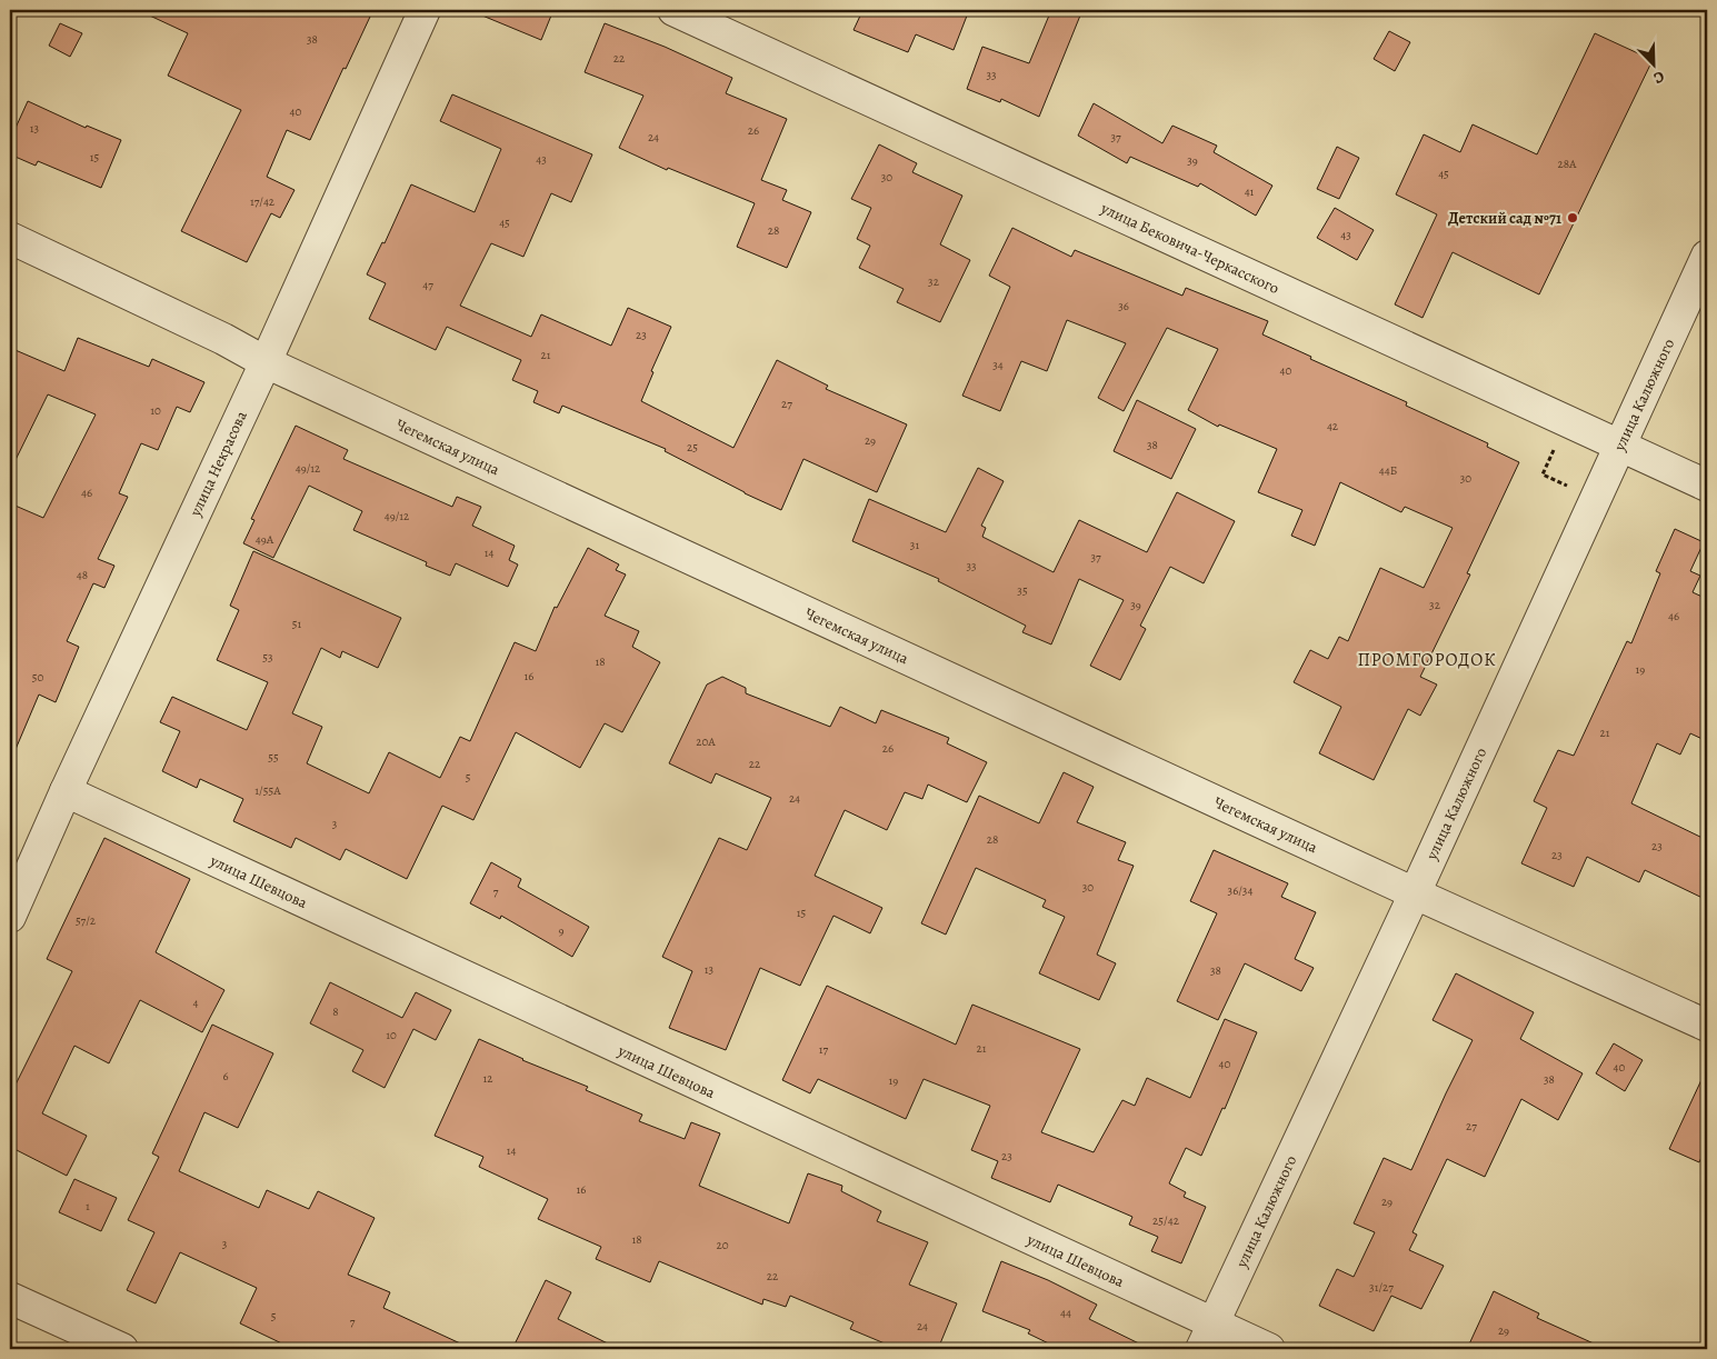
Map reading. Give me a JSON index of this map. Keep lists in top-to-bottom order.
{
  "streets": {
    "street": [
      "улица Бековича-Черкасского",
      "улица Калюжного",
      "Чегемская улица",
      "улица Некрасова",
      "улица Шевцова"
    ]
  },
  "crossings": [
    ["улица Бековича-Черкасского", "улица Калюжного"],
    ["улица Калюжного", "Чегемская улица"],
    ["улица Калюжного", "улица Шевцова"],
    ["Чегемская улица", "улица Некрасова"],
    ["улица Некрасова", "улица Шевцова"]
  ],
  "districts": ["ПРОМГОРОДОК"],
  "places": ["Детский сад №71"],
  "house_numbers": [
    "38",
    "22",
    "33",
    "40",
    "13",
    "26",
    "24",
    "37",
    "15",
    "43",
    "39",
    "28А",
    "45",
    "30",
    "41",
    "17/42",
    "45",
    "28",
    "43",
    "32",
    "47",
    "36",
    "23",
    "21",
    "34",
    "40",
    "27",
    "10",
    "42",
    "29",
    "38",
    "25",
    "49/12",
    "44Б",
    "30",
    "46",
    "49/12",
    "49А",
    "31",
    "14",
    "37",
    "33",
    "48",
    "35",
    "39",
    "32",
    "46",
    "51",
    "53",
    "18",
    "19",
    "16",
    "50",
    "21",
    "20А",
    "26",
    "55",
    "22",
    "5",
    "1/55А",
    "24",
    "3",
    "28",
    "23",
    "23",
    "30",
    "36/34",
    "7",
    "15",
    "57/2",
    "9",
    "13",
    "38",
    "4",
    "8",
    "10",
    "21",
    "17",
    "40",
    "40",
    "6",
    "12",
    "38",
    "19",
    "27",
    "14",
    "23",
    "16",
    "29",
    "1",
    "25/42",
    "18",
    "3",
    "20",
    "22",
    "31/27",
    "44",
    "5",
    "7",
    "24",
    "29"
  ],
  "north": "bottom right"
}
